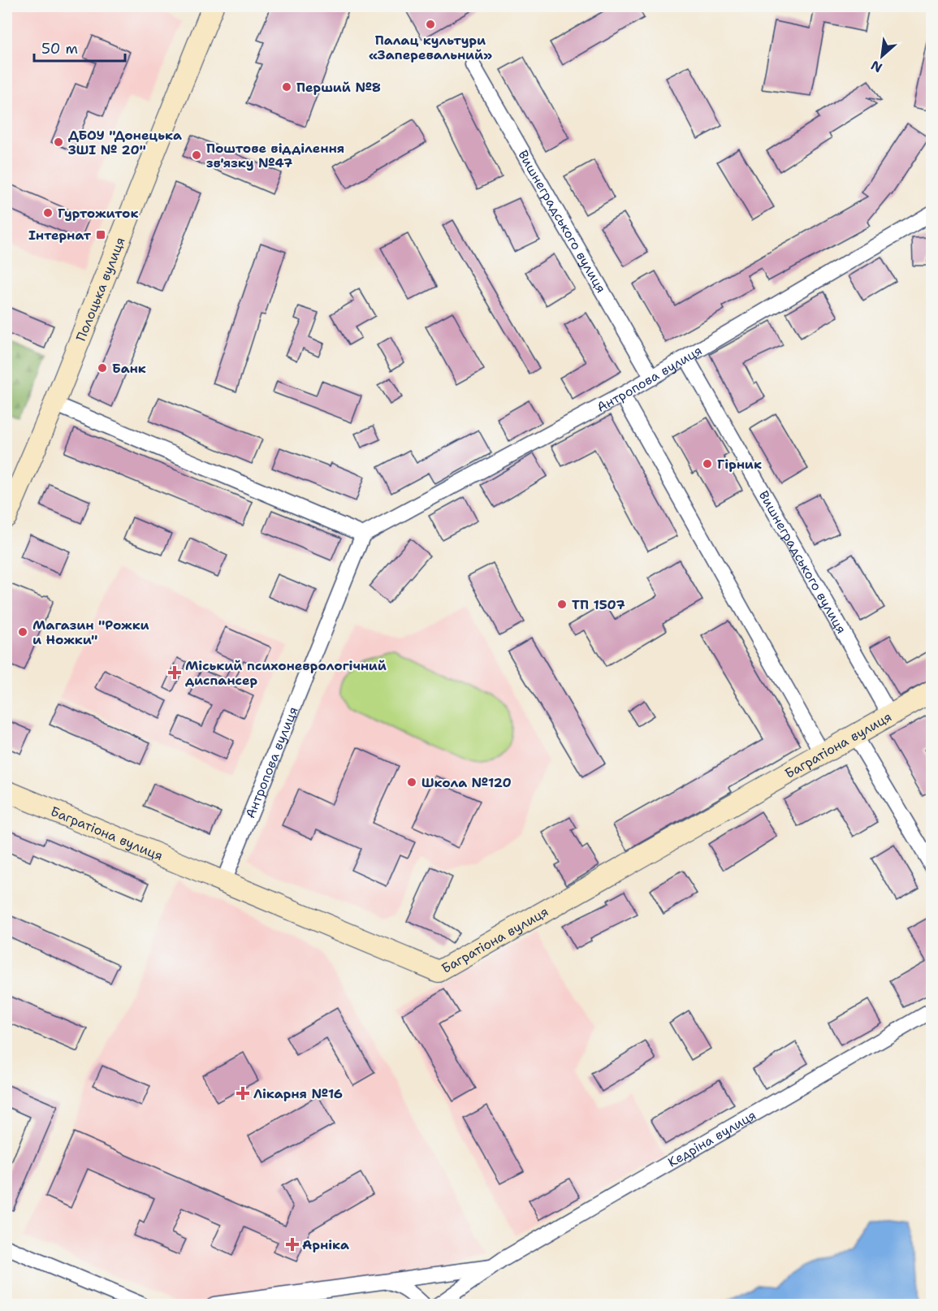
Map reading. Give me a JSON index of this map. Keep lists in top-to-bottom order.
{
  "streets": {
    "street": [
      "Вишнеградського вулиця",
      "Полоцька вулиця",
      "Антропова вулиця",
      "Багратіона вулиця",
      "Кедріна вулиця"
    ]
  },
  "crossings": [
    ["Вишнеградського вулиця", "Антропова вулиця"],
    ["Вишнеградського вулиця", "Багратіона вулиця"],
    ["Антропова вулиця", "Багратіона вулиця"]
  ],
  "places": {
    "other": [
      "Палац культури «Заперевальний»",
      "Перший №8",
      "ДБОУ \"Донецька ЗШІ № 20\"",
      "Поштове відділення зв'язку №47",
      "Гуртожиток",
      "Банк",
      "Гірник",
      "ТП 1507",
      "Магазин \"Рожки и Ножки\"",
      "Школа №120"
    ],
    "transit": ["Інтернат"],
    "health": ["Міський психоневрологічний диспансер", "Лікарня №16", "Арніка"]
  },
  "scale_bar": "50 m",
  "north": "bottom left"
}
